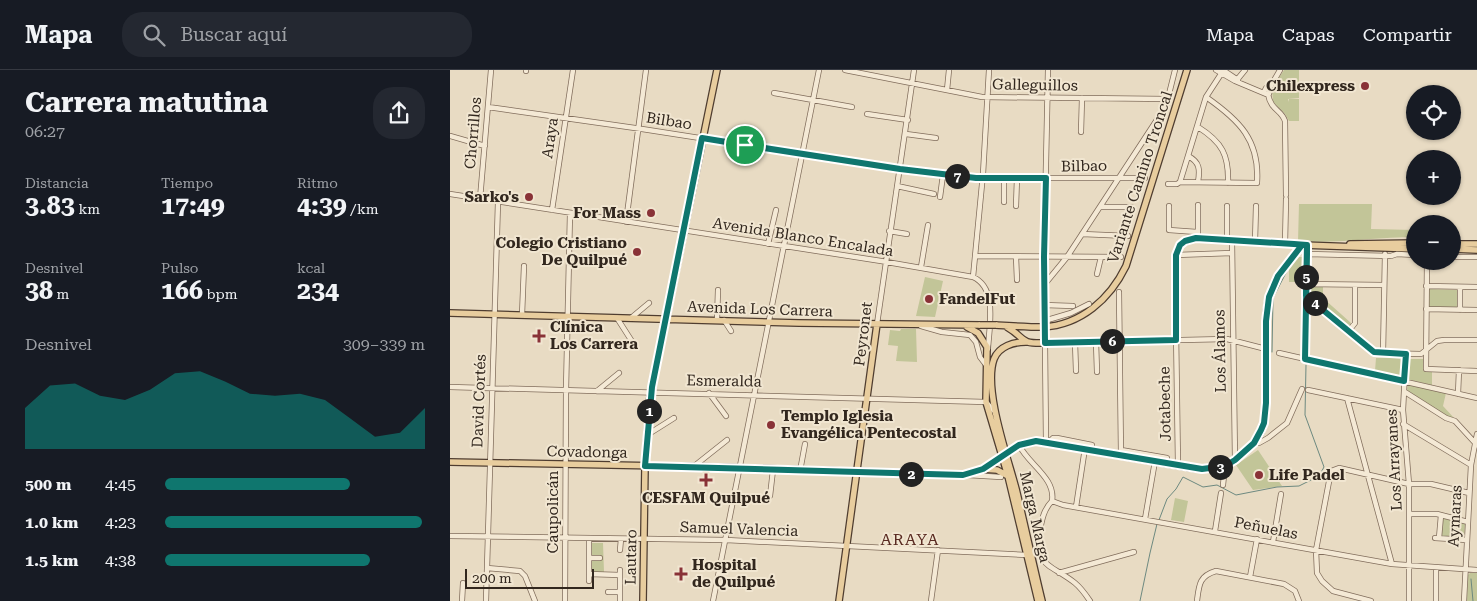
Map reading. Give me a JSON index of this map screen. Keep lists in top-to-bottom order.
{
  "streets": {
    "main road": [
      "Variante Camino Troncal",
      "Avenida Los Carrera",
      "Peyronet",
      "Covadonga",
      "Marga Marga",
      "Lautaro"
    ],
    "street": [
      "Galleguillos",
      "Bilbao",
      "Chorrillos",
      "Araya",
      "Avenida Blanco Encalada",
      "Los Álamos",
      "Esmeralda",
      "David Cortés",
      "Jotabeche",
      "Los Arrayanes",
      "Caupolicán",
      "Aymaras",
      "Peñuelas",
      "Samuel Valencia"
    ]
  },
  "crossings": [
    ["Galleguillos", "Peyronet"],
    ["Bilbao", "Chorrillos"],
    ["Bilbao", "Araya"],
    ["Bilbao", "Peyronet"],
    ["Bilbao", "Lautaro"],
    ["Chorrillos", "Avenida Blanco Encalada"],
    ["Araya", "Avenida Blanco Encalada"],
    ["Variante Camino Troncal", "Avenida Los Carrera"],
    ["Avenida Blanco Encalada", "Peyronet"],
    ["Avenida Blanco Encalada", "David Cortés"],
    ["Avenida Blanco Encalada", "Caupolicán"],
    ["Avenida Blanco Encalada", "Marga Marga"],
    ["Avenida Blanco Encalada", "Lautaro"],
    ["Avenida Los Carrera", "Peyronet"],
    ["Avenida Los Carrera", "David Cortés"],
    ["Avenida Los Carrera", "Caupolicán"],
    ["Avenida Los Carrera", "Marga Marga"],
    ["Avenida Los Carrera", "Lautaro"],
    ["Peyronet", "Esmeralda"],
    ["Peyronet", "Covadonga"],
    ["Peyronet", "Samuel Valencia"],
    ["Esmeralda", "David Cortés"],
    ["Esmeralda", "Caupolicán"],
    ["Esmeralda", "Marga Marga"],
    ["Esmeralda", "Lautaro"],
    ["David Cortés", "Covadonga"],
    ["David Cortés", "Samuel Valencia"],
    ["Covadonga", "Caupolicán"],
    ["Covadonga", "Marga Marga"],
    ["Covadonga", "Lautaro"],
    ["Los Arrayanes", "Peñuelas"],
    ["Caupolicán", "Samuel Valencia"],
    ["Aymaras", "Peñuelas"],
    ["Marga Marga", "Samuel Valencia"],
    ["Samuel Valencia", "Lautaro"]
  ],
  "districts": ["ARAYA"],
  "places": {
    "other": [
      "Chilexpress",
      "Sarko's",
      "For Mass",
      "Colegio Cristiano De Quilpué",
      "FandelFut",
      "Templo Iglesia Evangélica Pentecostal",
      "Life Padel"
    ],
    "health": ["Clínica Los Carrera", "CESFAM Quilpué", "Hospital de Quilpué"]
  },
  "scale_bar": "200 m",
  "page": {
    "header": "Mapa",
    "search": "Buscar aquí",
    "nav": ["Mapa", "Capas", "Compartir"],
    "heading": ["Carrera matutina", "06:27"],
    "map_buttons": ["+", "−"],
    "stats": [
      ["Distancia", "3.83 km"],
      ["Tiempo", "17:49"],
      ["Ritmo", "4:39 /km"],
      ["Desnivel", "38 m"],
      ["Pulso", "166 bpm"],
      ["kcal", "234"]
    ],
    "pins": [
      "7",
      "5",
      "4",
      "6",
      "1",
      "3",
      "2"
    ],
    "chart": ["Desnivel", "309–339 m"],
    "list": [
      {
        "name": "500 m",
        "note": "4:45"
      },
      {
        "name": "1.0 km",
        "note": "4:23"
      },
      {
        "name": "1.5 km",
        "note": "4:38"
      }
    ],
    "scale": "200 m"
  }
}
